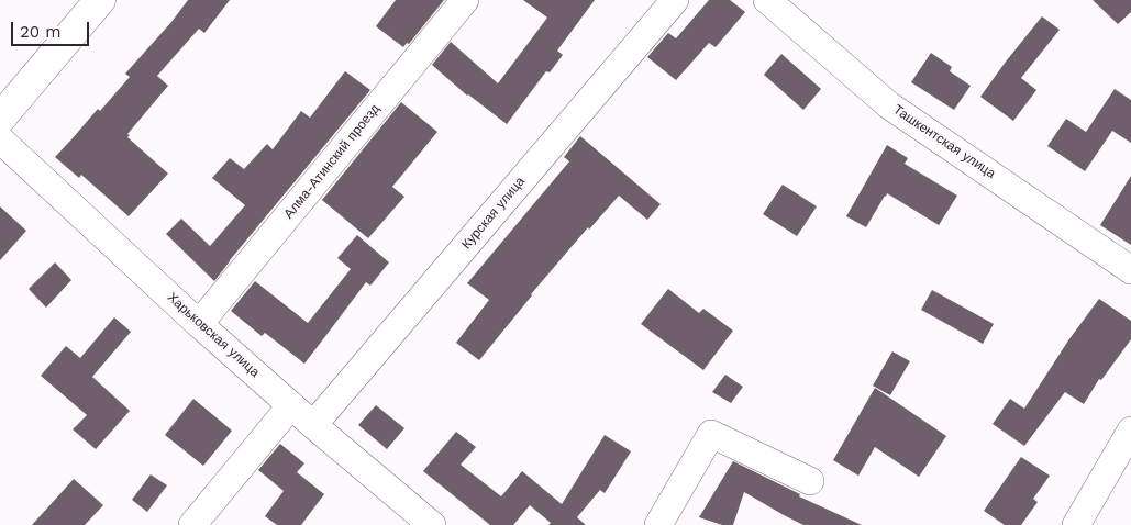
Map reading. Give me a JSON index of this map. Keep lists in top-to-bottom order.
{
  "streets": {
    "street": [
      "Ташкентская улица",
      "Алма-Атинский проезд",
      "Курская улица",
      "Харьковская улица"
    ]
  },
  "crossings": [
    ["Алма-Атинский проезд", "Харьковская улица"],
    ["Курская улица", "Харьковская улица"]
  ],
  "scale_bar": "20 m"
}
